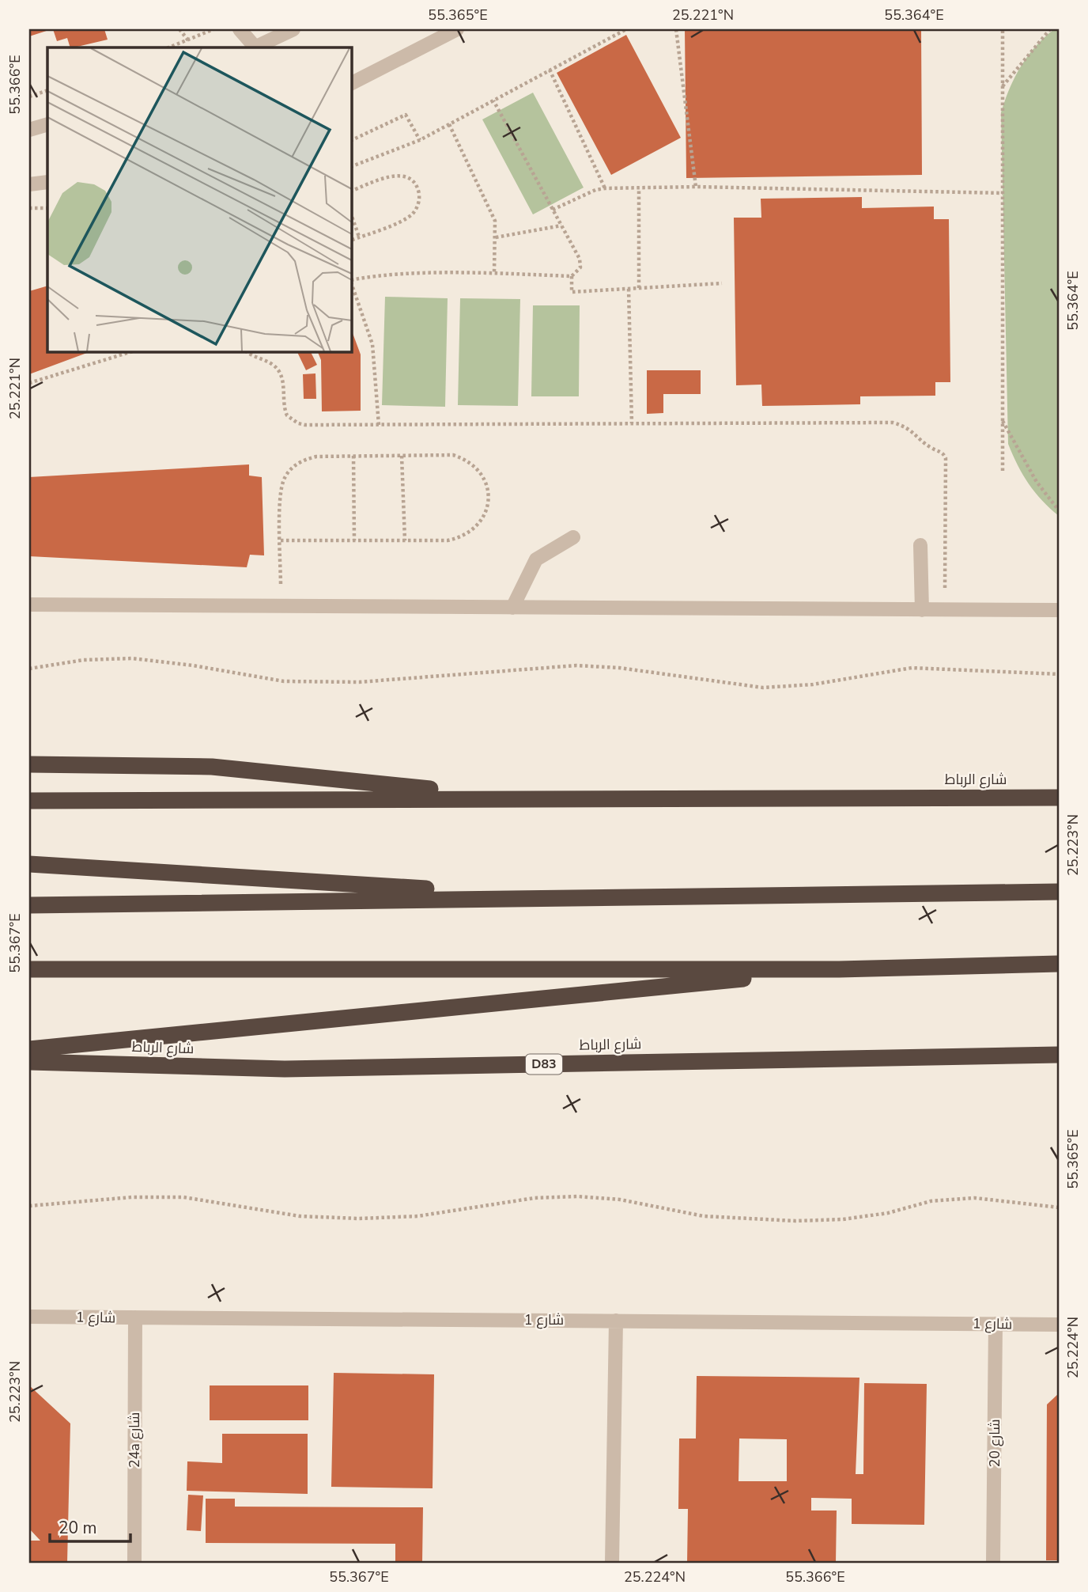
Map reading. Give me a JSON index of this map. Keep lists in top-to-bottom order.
{
  "streets": {
    "highway": ["شارع الرباط", "D83"],
    "street": ["شارع 1", "24a شارع", "شارع 20"]
  },
  "crossings": [
    ["شارع 1", "24a شارع"],
    ["شارع 1", "شارع 20"]
  ],
  "scale_bar": "20 m",
  "coordinates": [
    "55.365°E",
    "25.221°N",
    "55.364°E",
    "55.366°E",
    "25.223°N",
    "55.367°E",
    "25.224°N"
  ]
}
